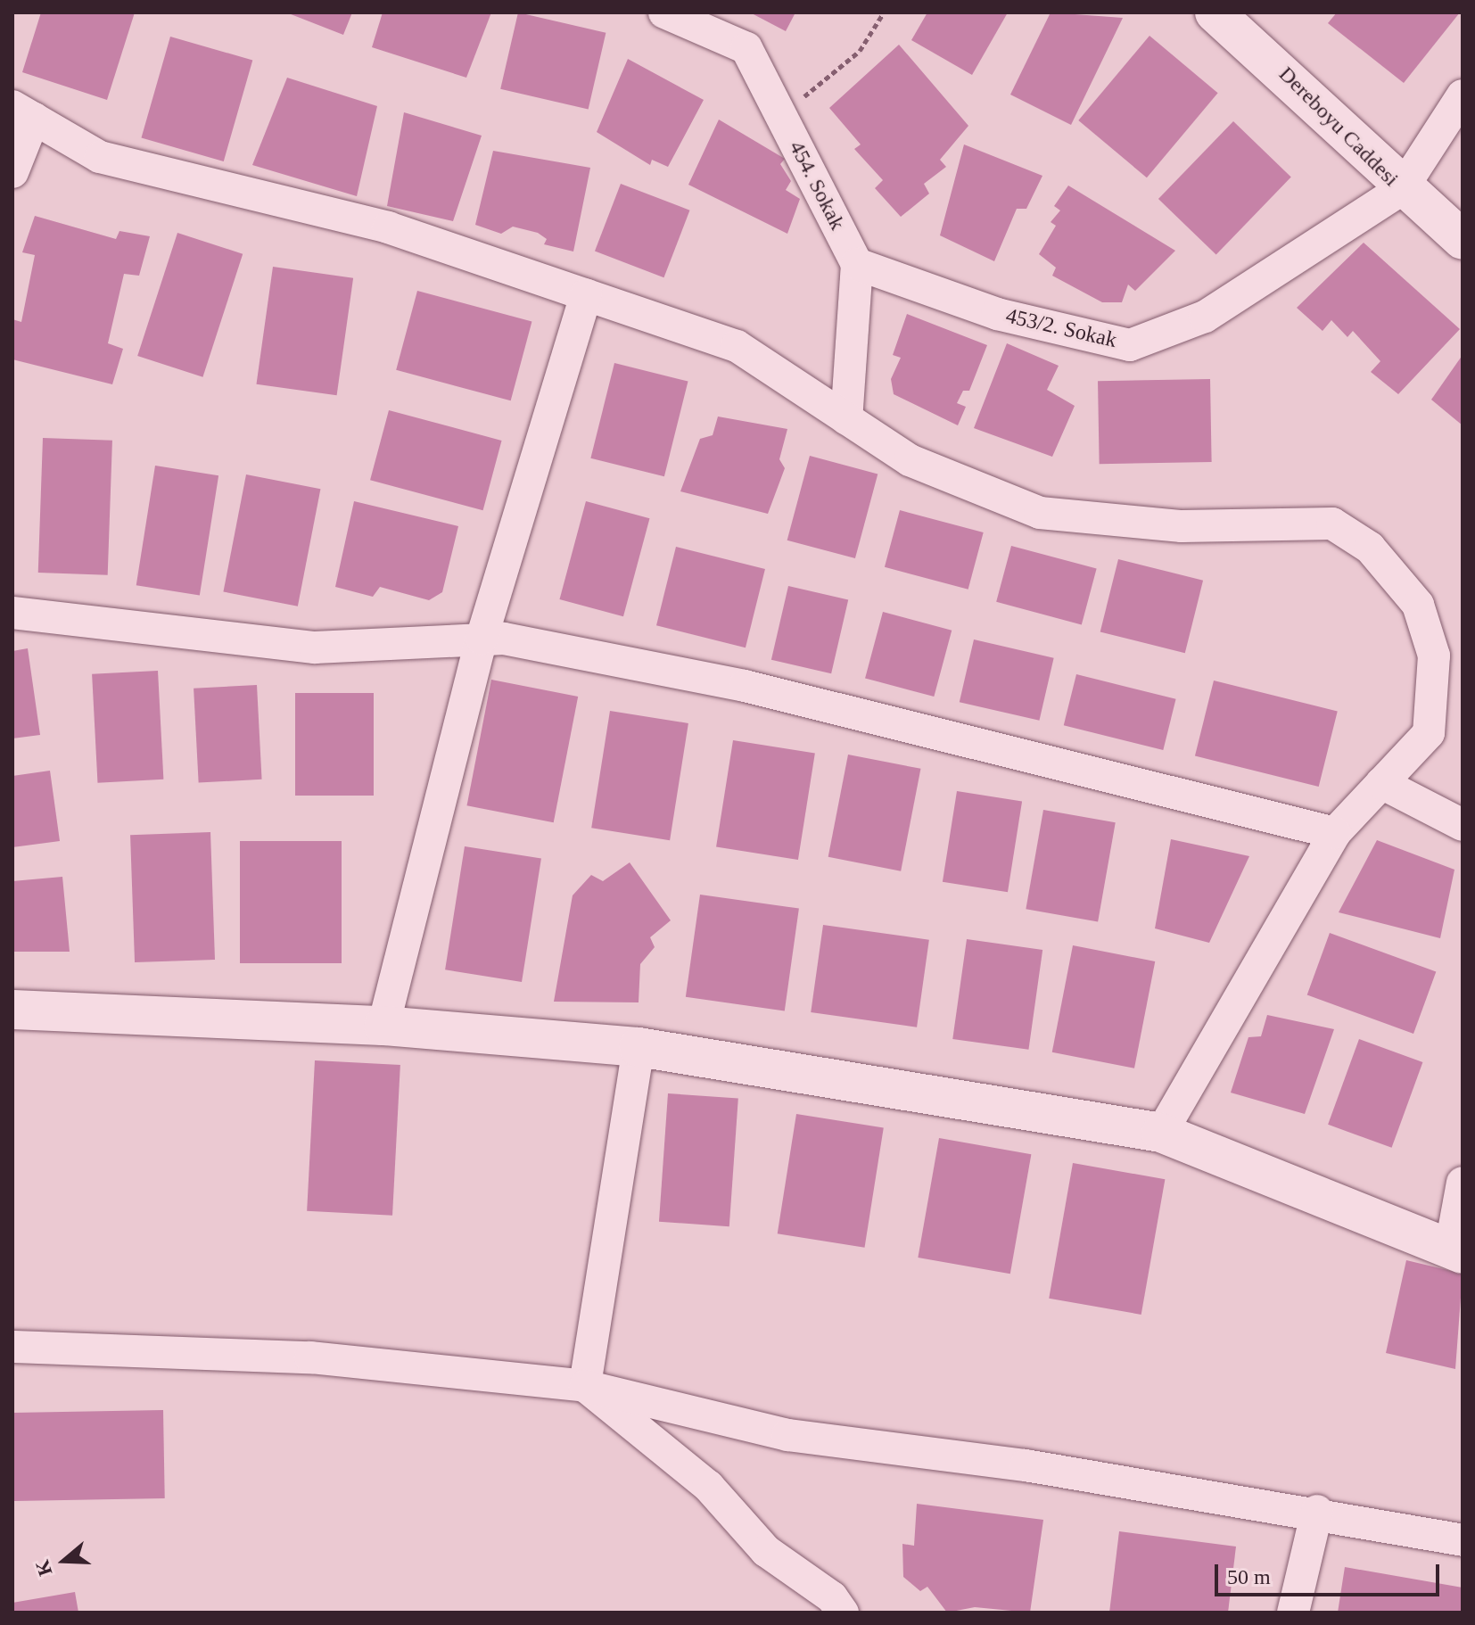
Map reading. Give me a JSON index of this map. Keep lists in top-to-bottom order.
{
  "streets": {
    "street": ["Dereboyu Caddesi", "454. Sokak", "453/2. Sokak"]
  },
  "crossings": [
    ["Dereboyu Caddesi", "453/2. Sokak"],
    ["454. Sokak", "453/2. Sokak"]
  ],
  "scale_bar": "50 m",
  "north": "left"
}
